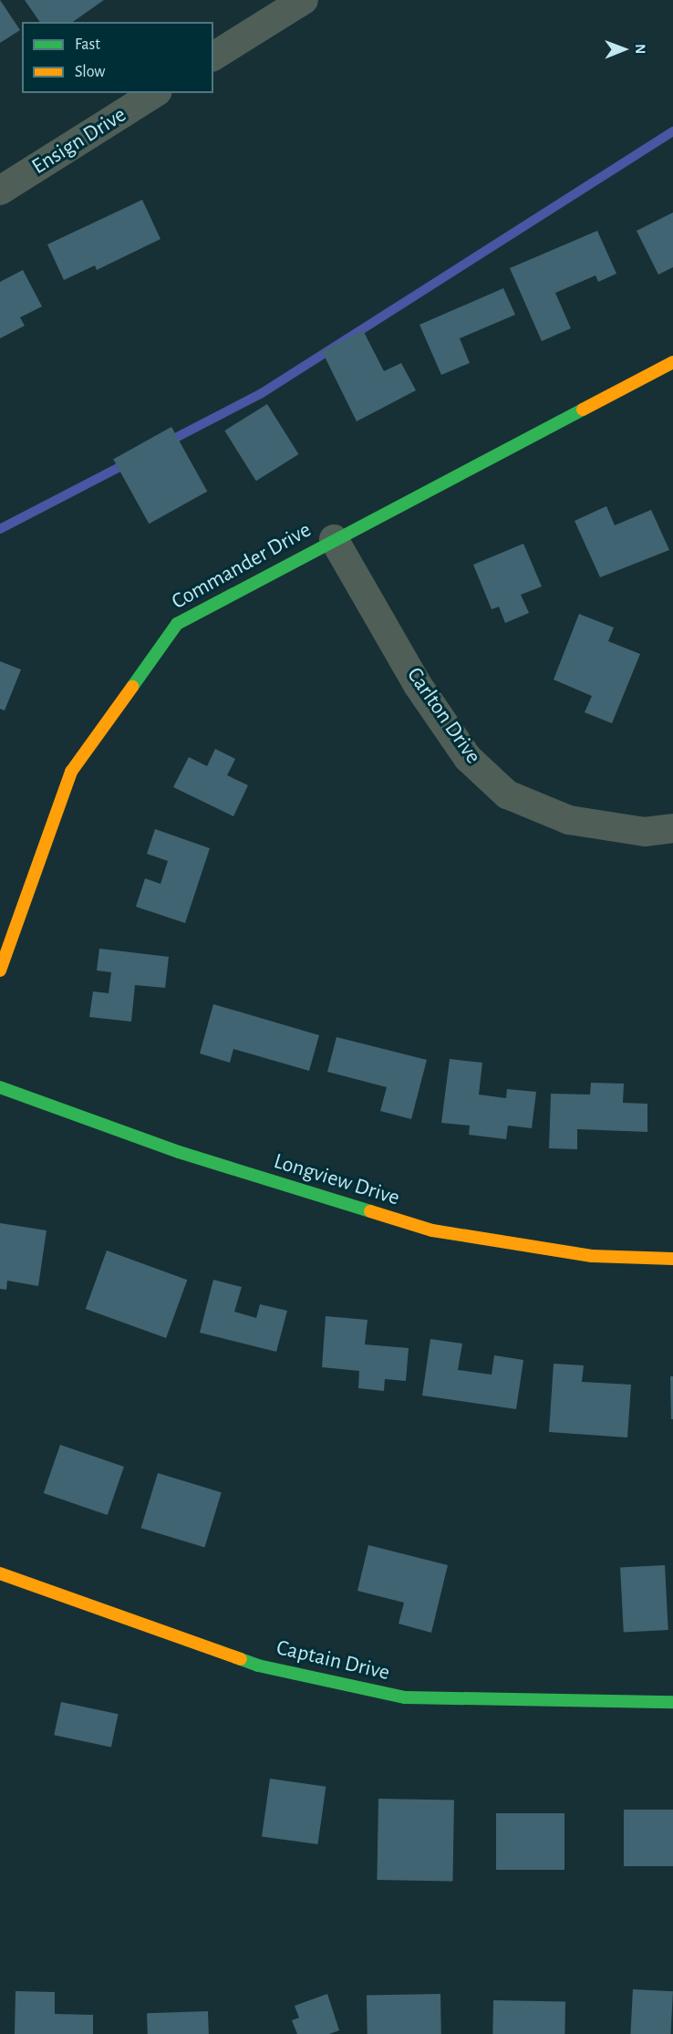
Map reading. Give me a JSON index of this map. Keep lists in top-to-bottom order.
{
  "streets": {
    "street": [
      "Ensign Drive",
      "Commander Drive",
      "Carlton Drive",
      "Longview Drive",
      "Captain Drive"
    ]
  },
  "crossings": [
    ["Commander Drive", "Carlton Drive"]
  ],
  "legend": ["Fast", "Slow"],
  "north": "right"
}
